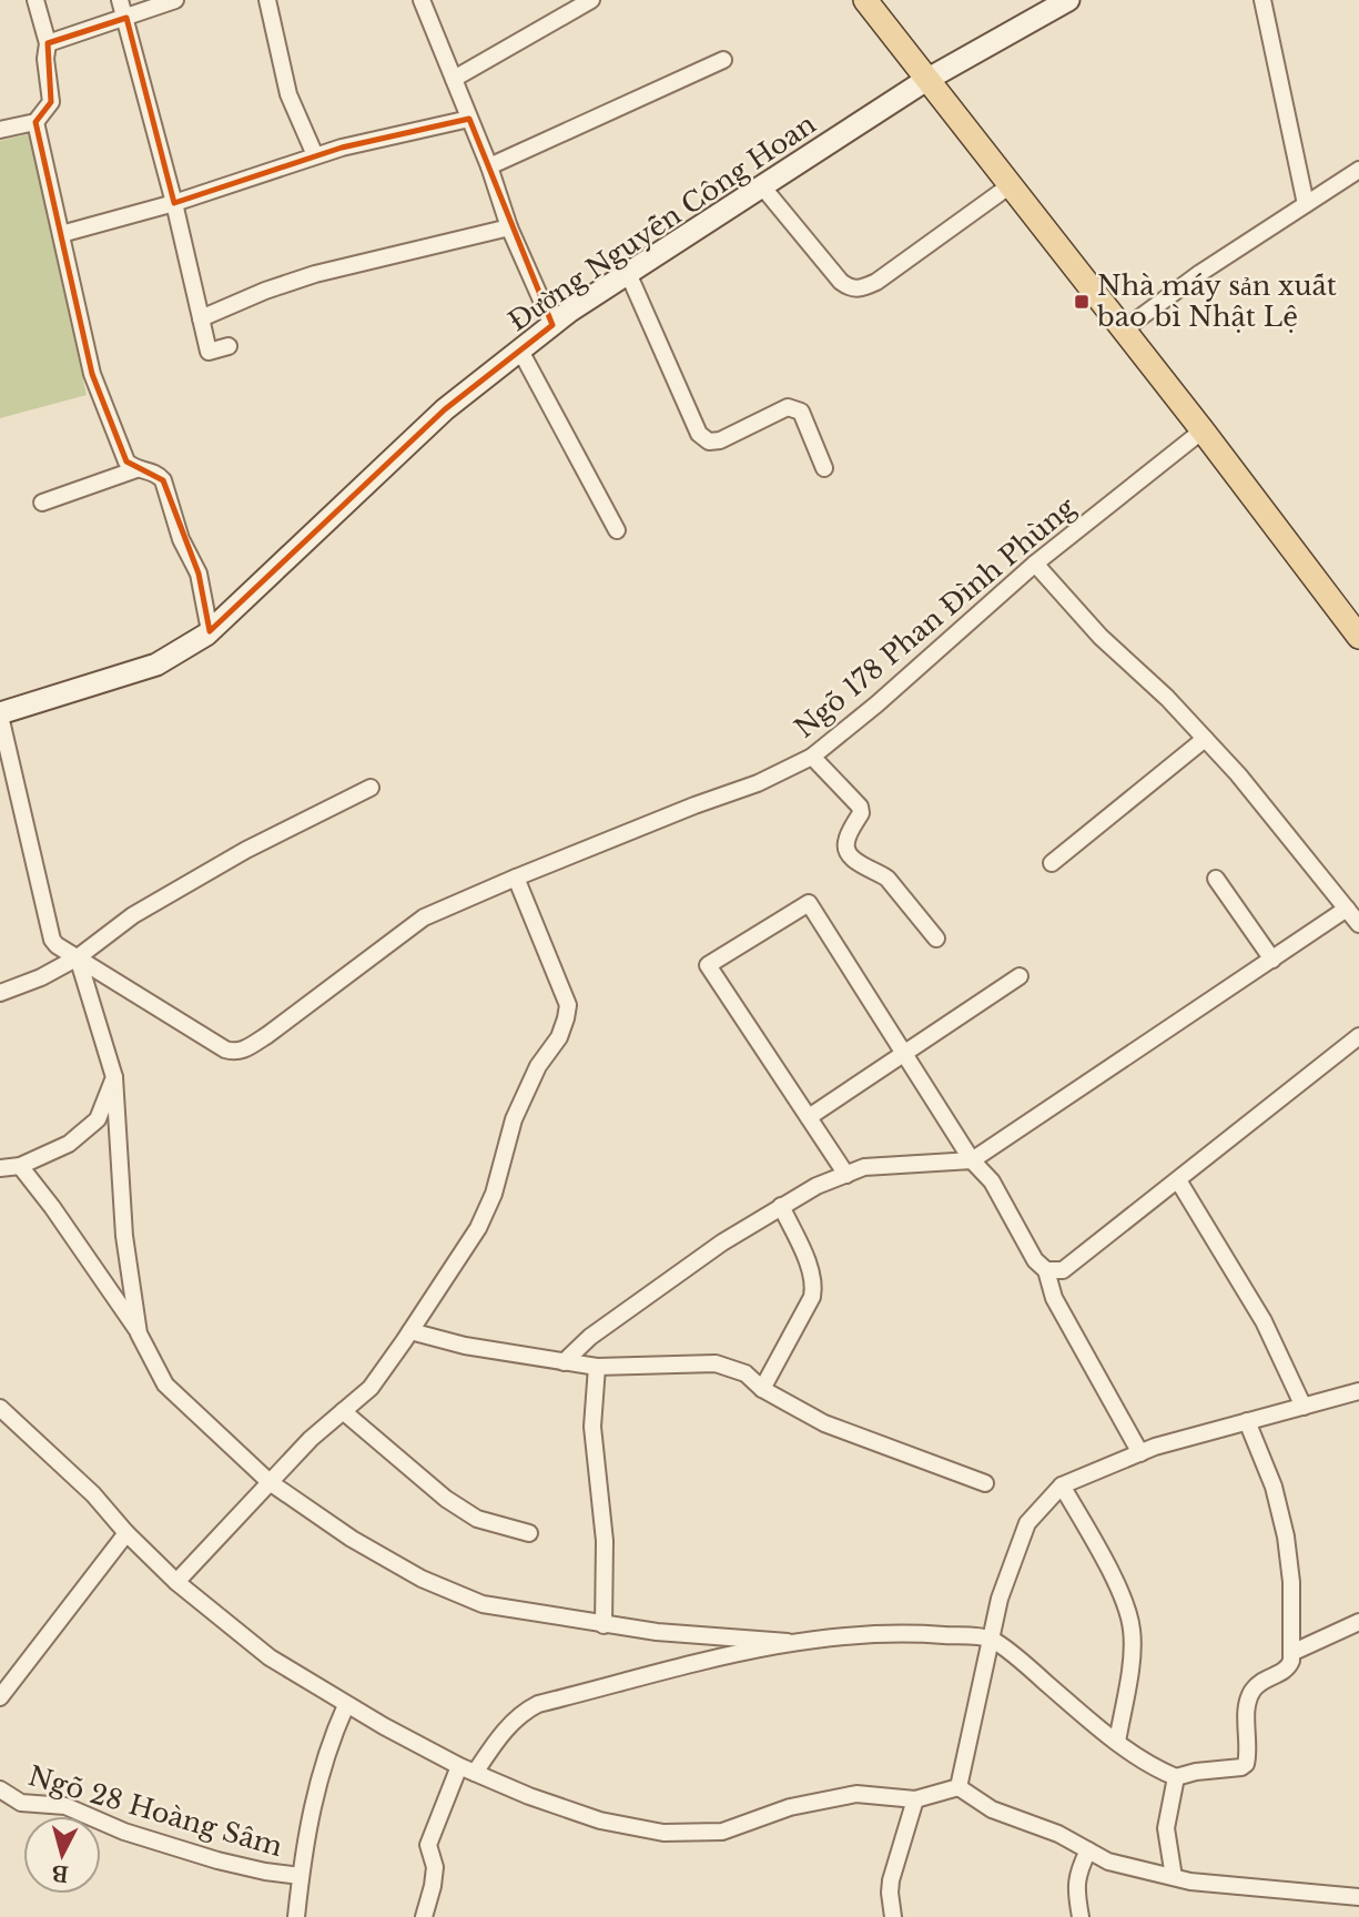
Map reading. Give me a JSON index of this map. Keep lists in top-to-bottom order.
{
  "streets": {
    "main road": ["Đường Nguyễn Công Hoan"],
    "street": ["Ngõ 178 Phan Đình Phùng", "Ngõ 28 Hoàng Sâm"]
  },
  "places": {
    "transit": ["Nhà máy sản xuất bao bì Nhật Lệ"]
  },
  "north": "bottom"
}
